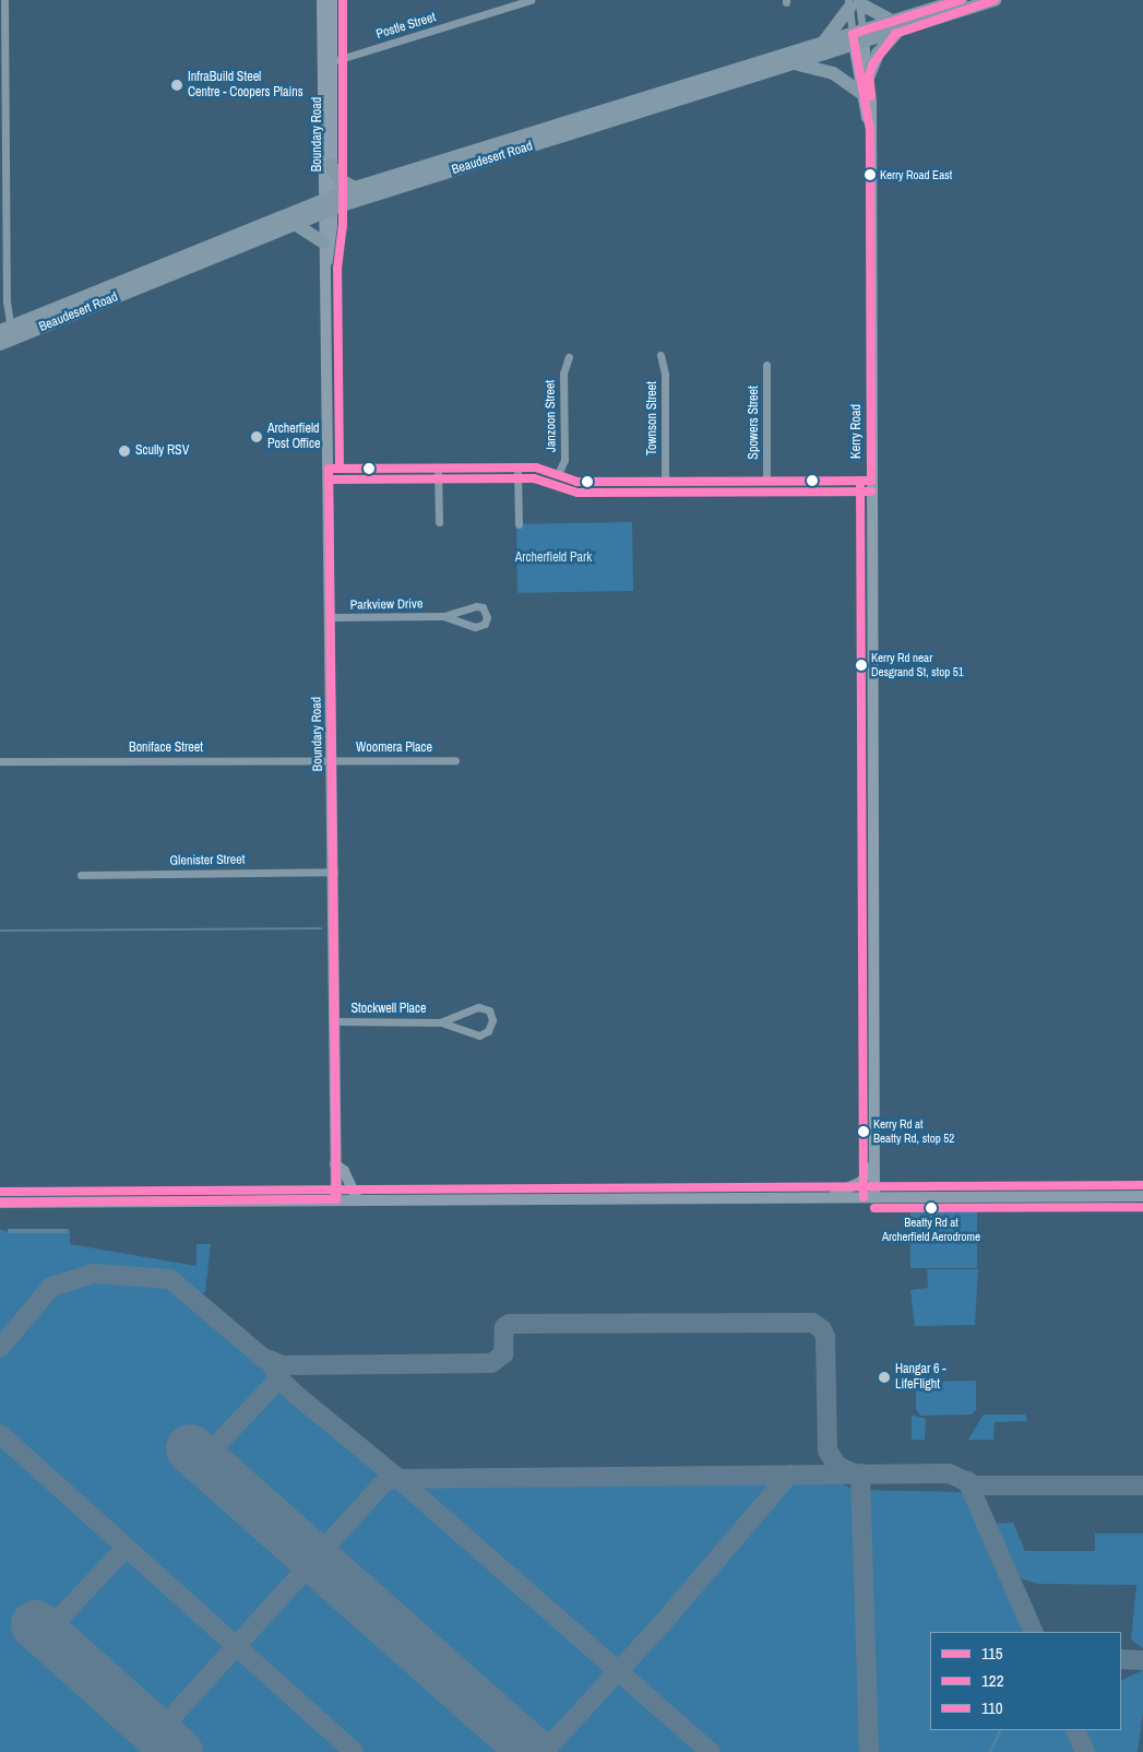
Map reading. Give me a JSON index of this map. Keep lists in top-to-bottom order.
{
  "streets": {
    "highway": ["Beaudesert Road"],
    "main road": ["Boundary Road", "Kerry Road"],
    "street": [
      "Postle Street",
      "Janzoon Street",
      "Townson Street",
      "Spowers Street",
      "Parkview Drive",
      "Boniface Street",
      "Woomera Place",
      "Glenister Street",
      "Stockwell Place"
    ]
  },
  "crossings": [
    ["Postle Street", "Boundary Road"],
    ["Boundary Road", "Beaudesert Road"],
    ["Boundary Road", "Parkview Drive"],
    ["Boundary Road", "Boniface Street"],
    ["Boundary Road", "Woomera Place"],
    ["Boundary Road", "Glenister Street"],
    ["Boundary Road", "Stockwell Place"],
    ["Beaudesert Road", "Kerry Road"],
    ["Boniface Street", "Woomera Place"]
  ],
  "parks": ["Archerfield Park"],
  "places": [
    "InfraBuild Steel Centre - Coopers Plains",
    "Kerry Road East",
    "Archerfield Post Office",
    "Scully RSV",
    "Kerry Rd near Desgrand St, stop 51",
    "Kerry Rd at Beatty Rd, stop 52",
    "Beatty Rd at Archerfield Aerodrome",
    "Hangar 6 - LifeFlight"
  ],
  "lines": ["transit line 115", "transit line 122", "transit line 110"],
  "legend": ["115", "122", "110"]
}
